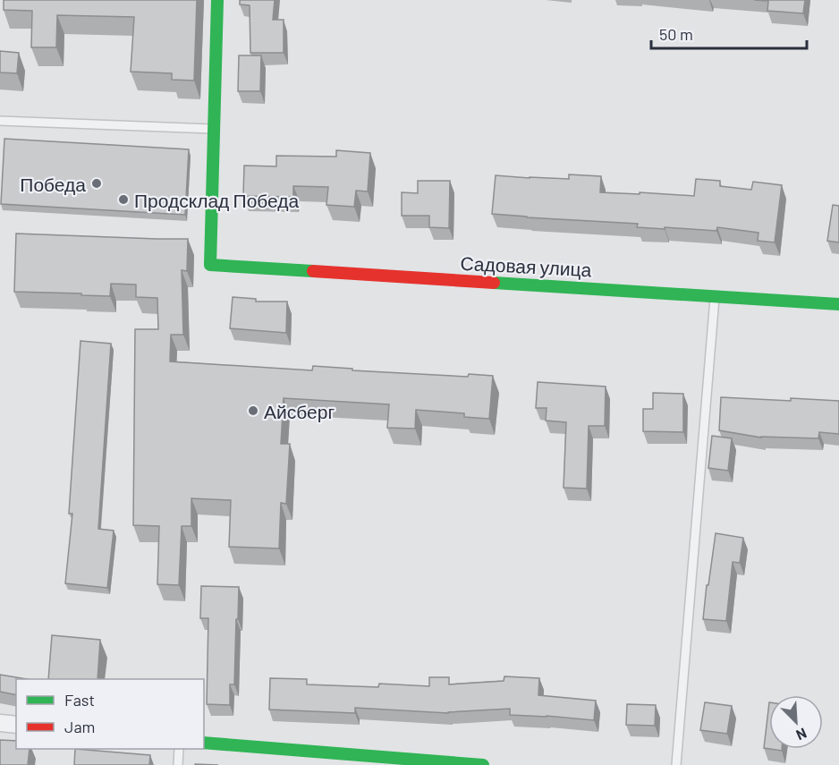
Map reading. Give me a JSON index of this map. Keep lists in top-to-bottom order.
{
  "streets": {
    "street": ["Садовая улица"]
  },
  "places": ["Победа", "Продсклад Победа", "Айсберг"],
  "legend": ["Fast", "Jam"],
  "scale_bar": "50 m",
  "north": "bottom right"
}
